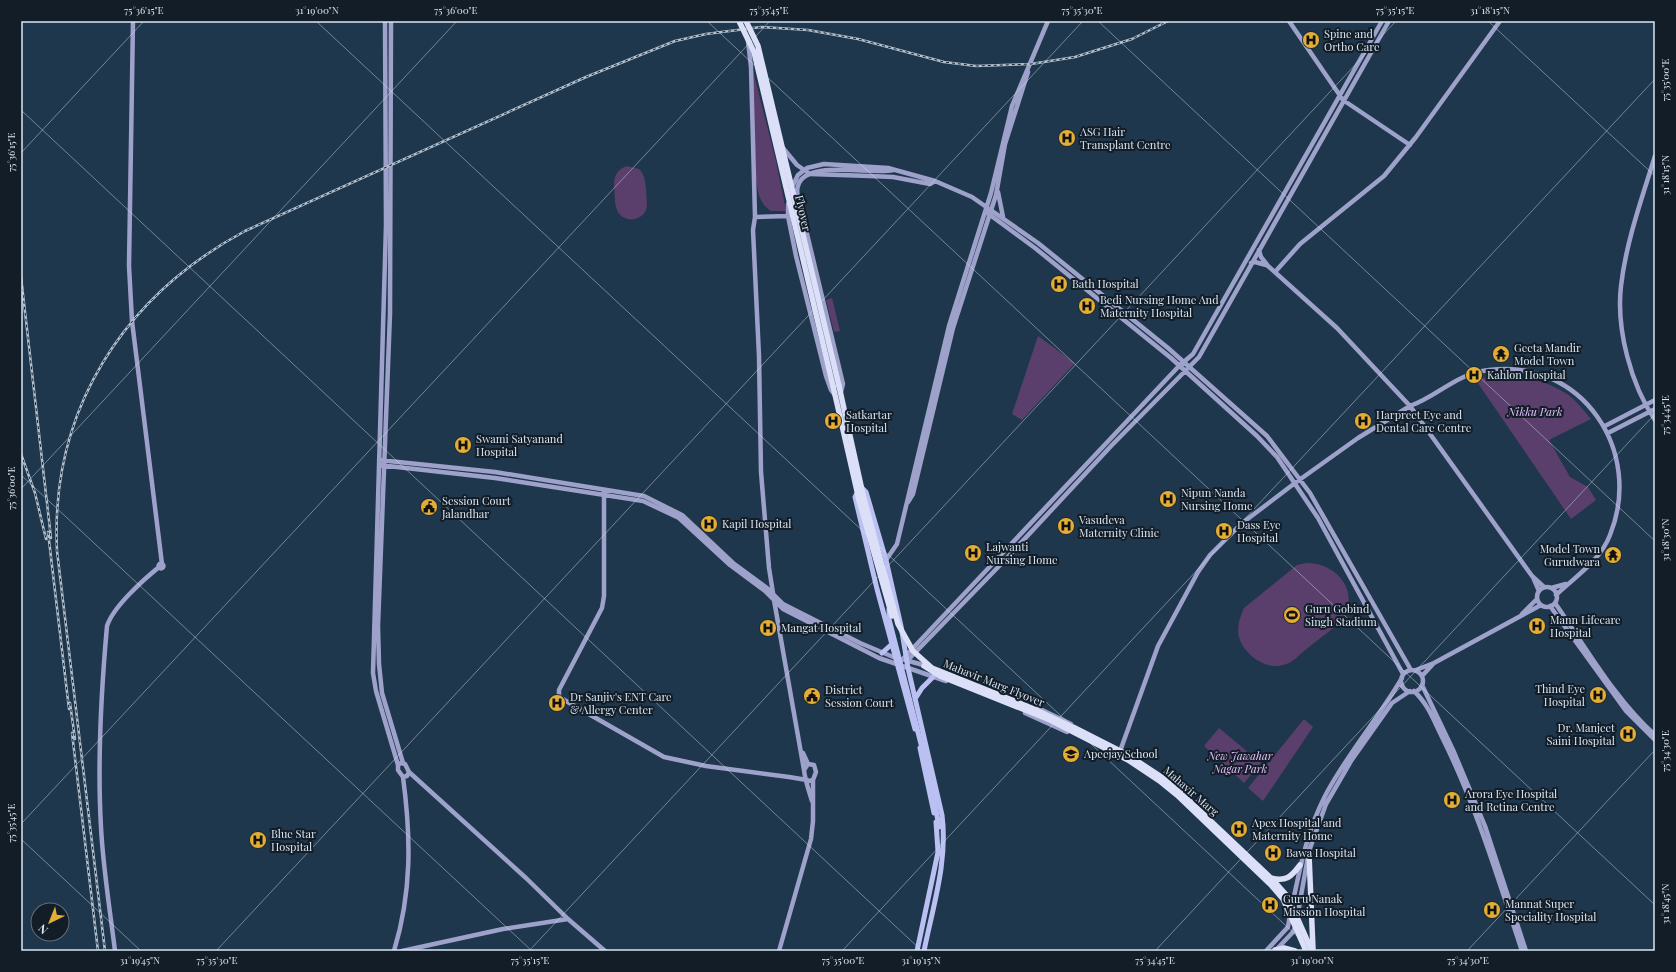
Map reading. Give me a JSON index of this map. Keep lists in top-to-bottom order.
{
  "streets": {
    "highway": ["Flyover", "Mahavir Marg Flyover", "Mahavir Marg"]
  },
  "crossings": [
    ["Flyover", "Mahavir Marg Flyover"],
    ["Mahavir Marg Flyover", "Mahavir Marg"]
  ],
  "parks": ["Nikku Park", "New Jawahar Nagar Park"],
  "places": {
    "hospital": [
      "Spine and Ortho Care",
      "ASG Hair Transplant Centre",
      "Bath Hospital",
      "Bedi Nursing Home And Maternity Hospital",
      "Kahlon Hospital",
      "Satkartar Hospital",
      "Harpreet Eye and Dental Care Centre",
      "Swami Satyanand Hospital",
      "Nipun Nanda Nursing Home",
      "Kapil Hospital",
      "Vasudeva Maternity Clinic",
      "Dass Eye Hospital",
      "Lajwanti Nursing Home",
      "Mann Lifecare Hospital",
      "Mangat Hospital",
      "Thind Eye Hospital",
      "Dr Sanjiv's ENT Care & Allergy Center",
      "Dr. Manjeet Saini Hospital",
      "Arora Eye Hospital and Retina Centre",
      "Apex Hospital and Maternity Home",
      "Blue Star Hospital",
      "Bawa Hospital",
      "Guru Nanak Mission Hospital",
      "Mannat Super Speciality Hospital"
    ],
    "temple": ["Geeta Mandir Model Town", "Model Town Gurudwara"],
    "public building": ["Session Court Jalandhar", "District Session Court"],
    "sports": ["Guru Gobind Singh Stadium"],
    "school or university": ["Apeejay School"]
  },
  "north": "bottom left",
  "coordinates": [
    "75°36'15\"E",
    "31°19'00\"N",
    "75°36'00\"E",
    "75°35'45\"E",
    "75°35'30\"E",
    "75°35'15\"E",
    "31°18'15\"N",
    "75°35'00\"E",
    "75°34'45\"E",
    "31°18'30\"N",
    "75°34'30\"E",
    "31°18'45\"N",
    "31°19'45\"N",
    "31°19'15\"N"
  ]
}
